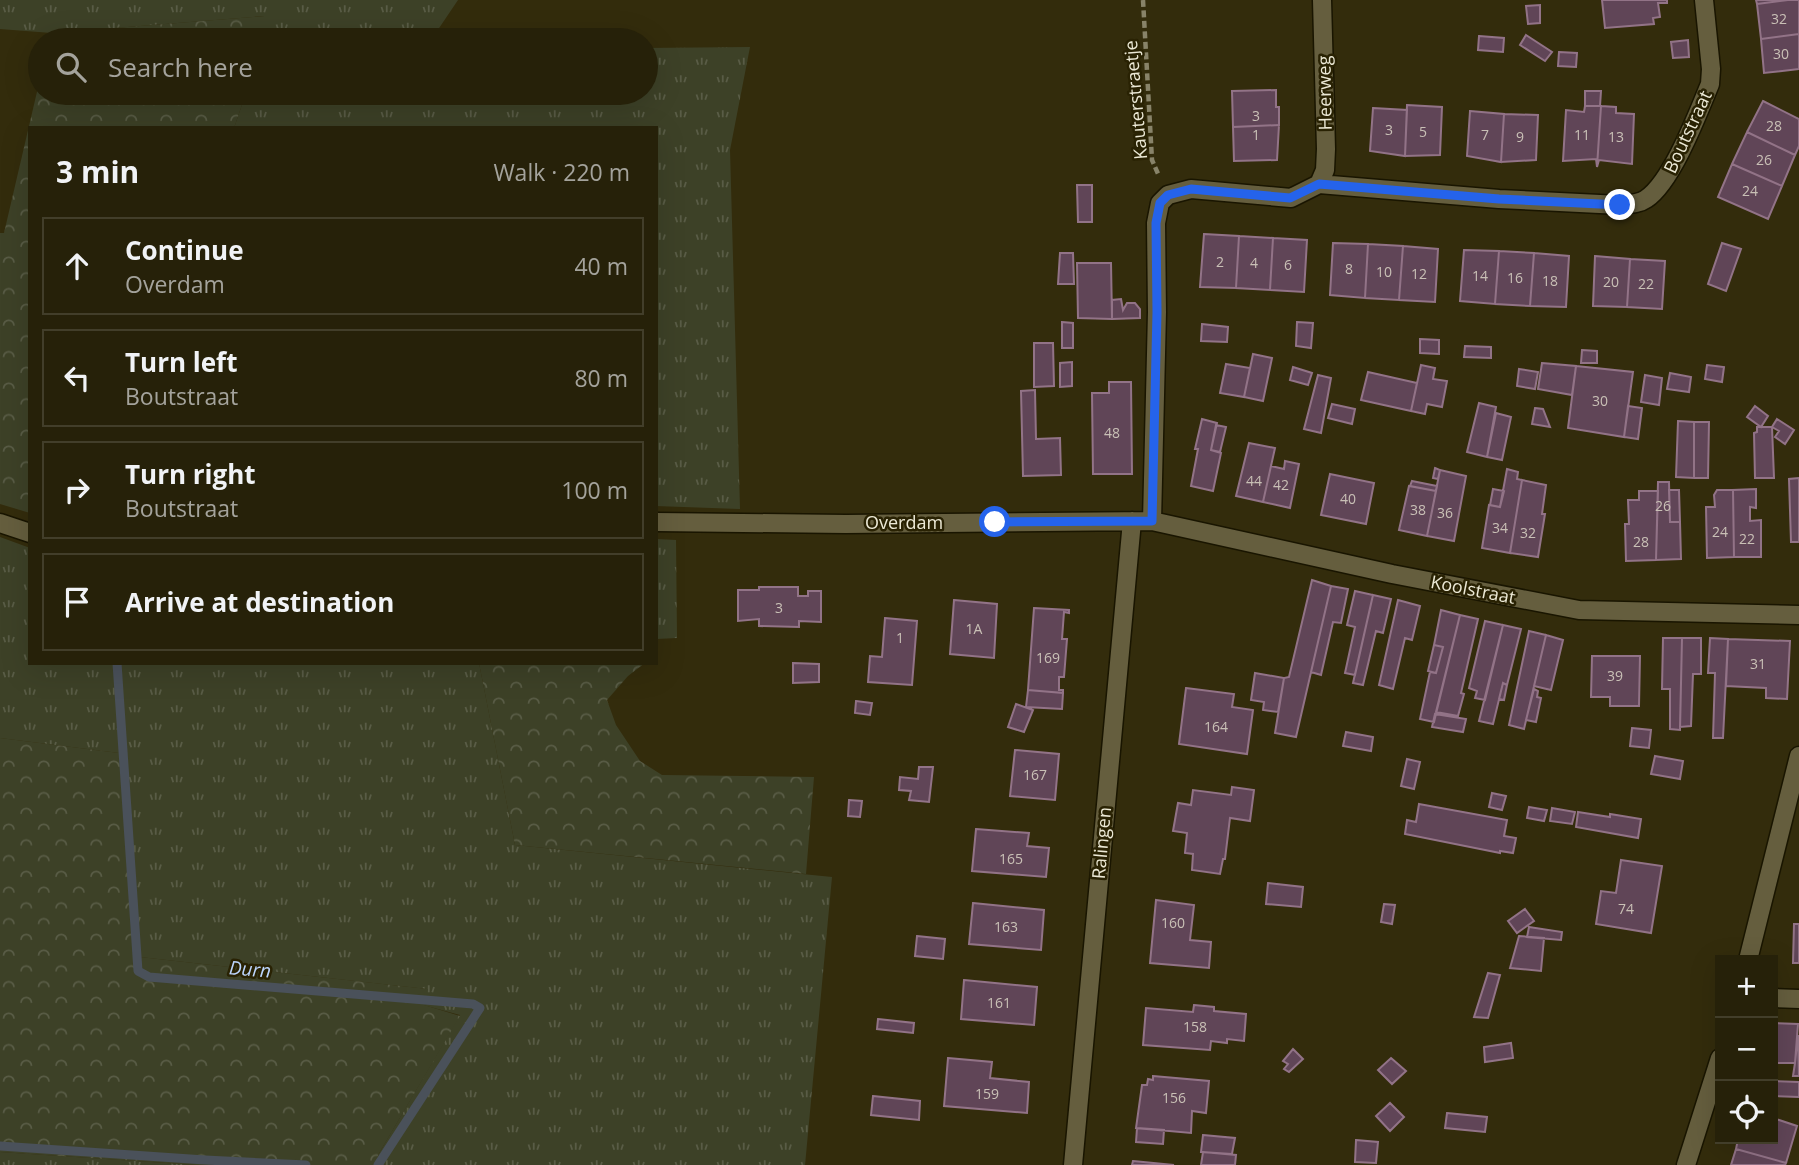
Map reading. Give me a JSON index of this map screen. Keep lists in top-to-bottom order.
{
  "streets": {
    "street": [
      "Heerweg",
      "Boutstraat",
      "Overdam",
      "Koolstraat",
      "Ralingen"
    ],
    "path": ["Kauterstraetje"]
  },
  "crossings": [
    ["Heerweg", "Boutstraat"],
    ["Kauterstraetje", "Boutstraat"],
    ["Overdam", "Koolstraat"],
    ["Overdam", "Ralingen"]
  ],
  "water": ["Durn"],
  "house_numbers": [
    "32",
    "30",
    "3",
    "28",
    "3",
    "5",
    "1",
    "7",
    "11",
    "9",
    "13",
    "26",
    "24",
    "2",
    "4",
    "6",
    "8",
    "10",
    "12",
    "14",
    "16",
    "18",
    "20",
    "22",
    "30",
    "48",
    "44",
    "42",
    "40",
    "26",
    "38",
    "36",
    "34",
    "24",
    "32",
    "22",
    "28",
    "3",
    "1A",
    "1",
    "169",
    "31",
    "39",
    "164",
    "167",
    "165",
    "74",
    "160",
    "163",
    "161",
    "158",
    "159",
    "156"
  ],
  "page": {
    "search": "Search here",
    "heading": ["3 min", "Walk · 220 m"],
    "list": [
      ["Continue", "Overdam", "40 m"],
      ["Turn left", "Boutstraat", "80 m"],
      ["Turn right", "Boutstraat", "100 m"],
      "Arrive at destination"
    ],
    "map_buttons": ["+", "−"]
  }
}
